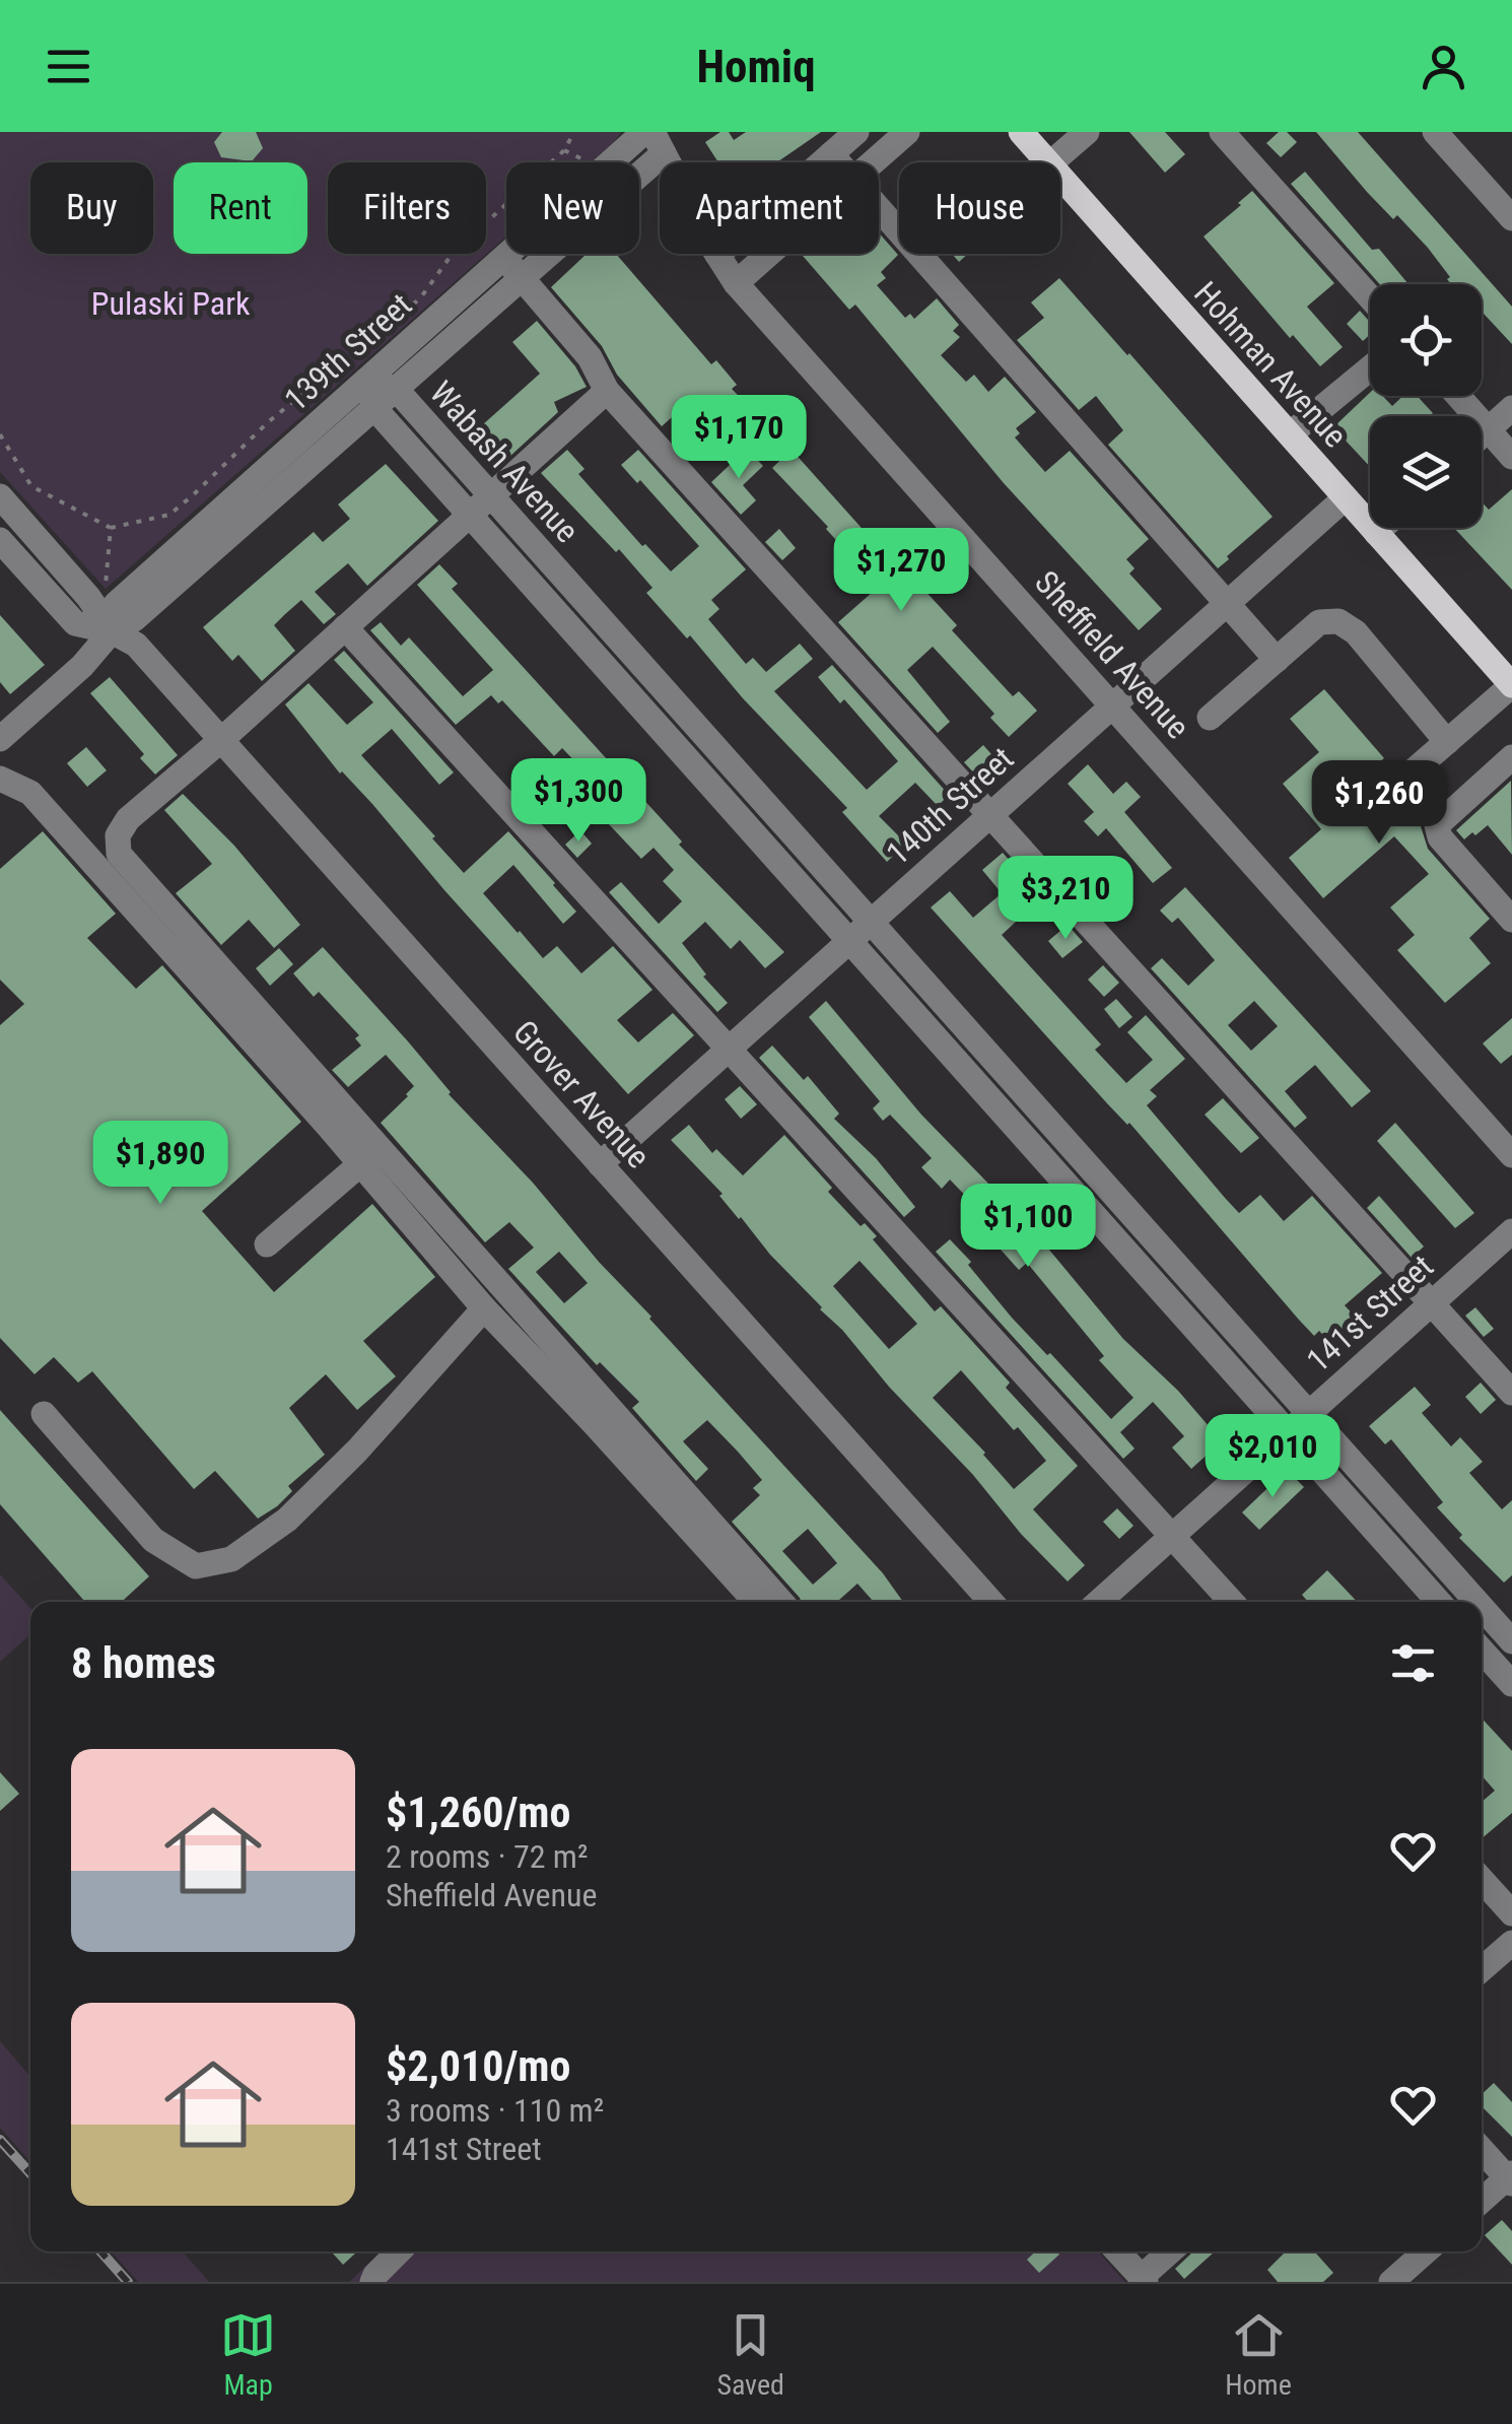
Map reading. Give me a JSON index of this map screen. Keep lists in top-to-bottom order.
{
  "streets": {
    "main road": ["Hohman Avenue"],
    "street": [
      "139th Street",
      "Wabash Avenue",
      "Sheffield Avenue",
      "140th Street",
      "Grover Avenue",
      "141st Street"
    ]
  },
  "crossings": [
    ["139th Street", "Wabash Avenue"],
    ["139th Street", "Sheffield Avenue"],
    ["139th Street", "Grover Avenue"],
    ["Hohman Avenue", "140th Street"],
    ["Wabash Avenue", "140th Street"],
    ["Wabash Avenue", "141st Street"],
    ["Sheffield Avenue", "140th Street"],
    ["140th Street", "Grover Avenue"]
  ],
  "parks": ["Pulaski Park"],
  "page": {
    "header": "Homiq",
    "chip": [
      "Buy",
      "Rent",
      "Filters",
      "New",
      "Apartment",
      "House"
    ],
    "price": [
      "$1,170",
      "$1,270",
      "$1,300",
      "$1,260",
      "$3,210",
      "$1,890",
      "$1,100",
      "$2,010"
    ],
    "heading": "8 homes",
    "list": [
      {
        "name": "$1,260/mo",
        "note": "2 rooms · 72 m² · Sheffield Avenue"
      },
      {
        "name": "$2,010/mo",
        "note": "3 rooms · 110 m² · 141st Street"
      }
    ],
    "tabs": ["Map", "Saved", "Home"]
  }
}
